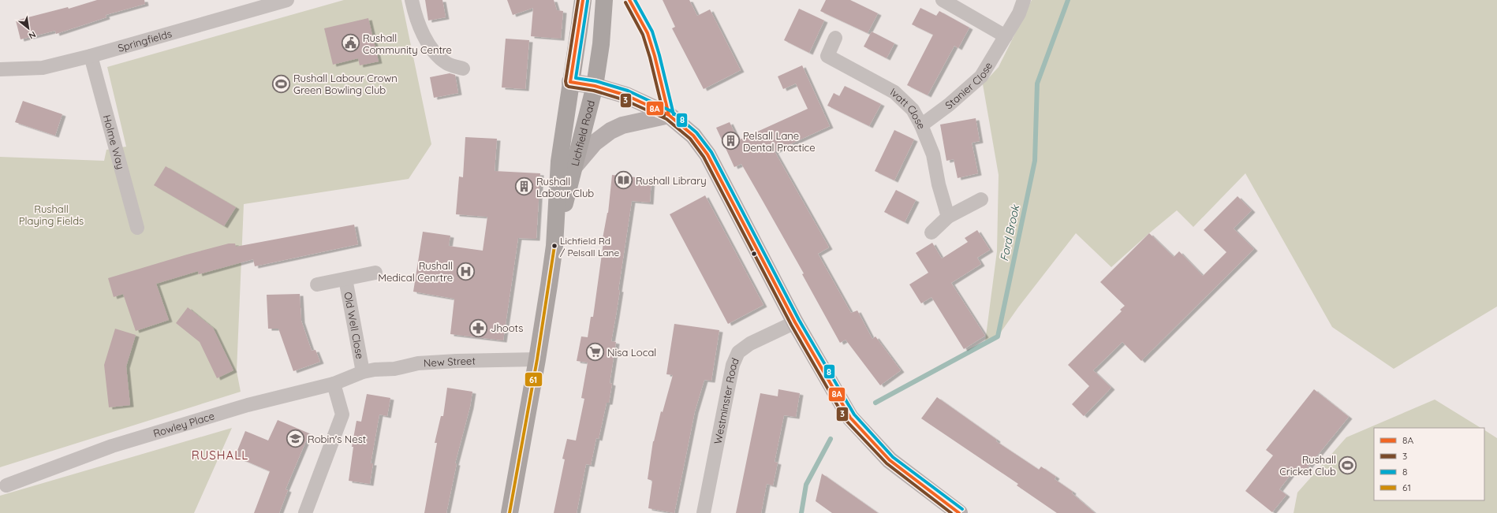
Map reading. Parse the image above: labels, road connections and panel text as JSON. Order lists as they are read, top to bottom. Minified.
{"streets":{"highway":["Lichfield Road"],"street":["Springfields","Stanier Close","Ivatt Close","Holme Way","Old Well Close","New Street","Westminster Road","Rowley Place"]},"crossings":[["Springfields","Holme Way"],["Stanier Close","Ivatt Close"],["Lichfield Road","New Street"],["Old Well Close","New Street"],["Old Well Close","Rowley Place"],["New Street","Rowley Place"]],"districts":["RUSHALL"],"water":["Ford Brook"],"parks":["Rushall Playing Fields"],"places":{"public building":["Rushall Community Centre"],"sports":["Rushall Labour Crown Green Bowling Club","Rushall Cricket Club"],"building":["Pelsall Lane Dental Practice","Rushall Labour Club"],"library":["Rushall Library"],"other":["Lichfield Rd / Pelsall Lane"],"hospital":["Rushall Medical Cenrtre"],"pharmacy":["Jhoots"],"supermarket":["Nisa Local"],"school or university":["Robin's Nest"]},"lines":["transit line 8A","transit line 3","transit line 8","transit line 61"],"legend":["8A","3","8","61"],"north":"bottom right"}
